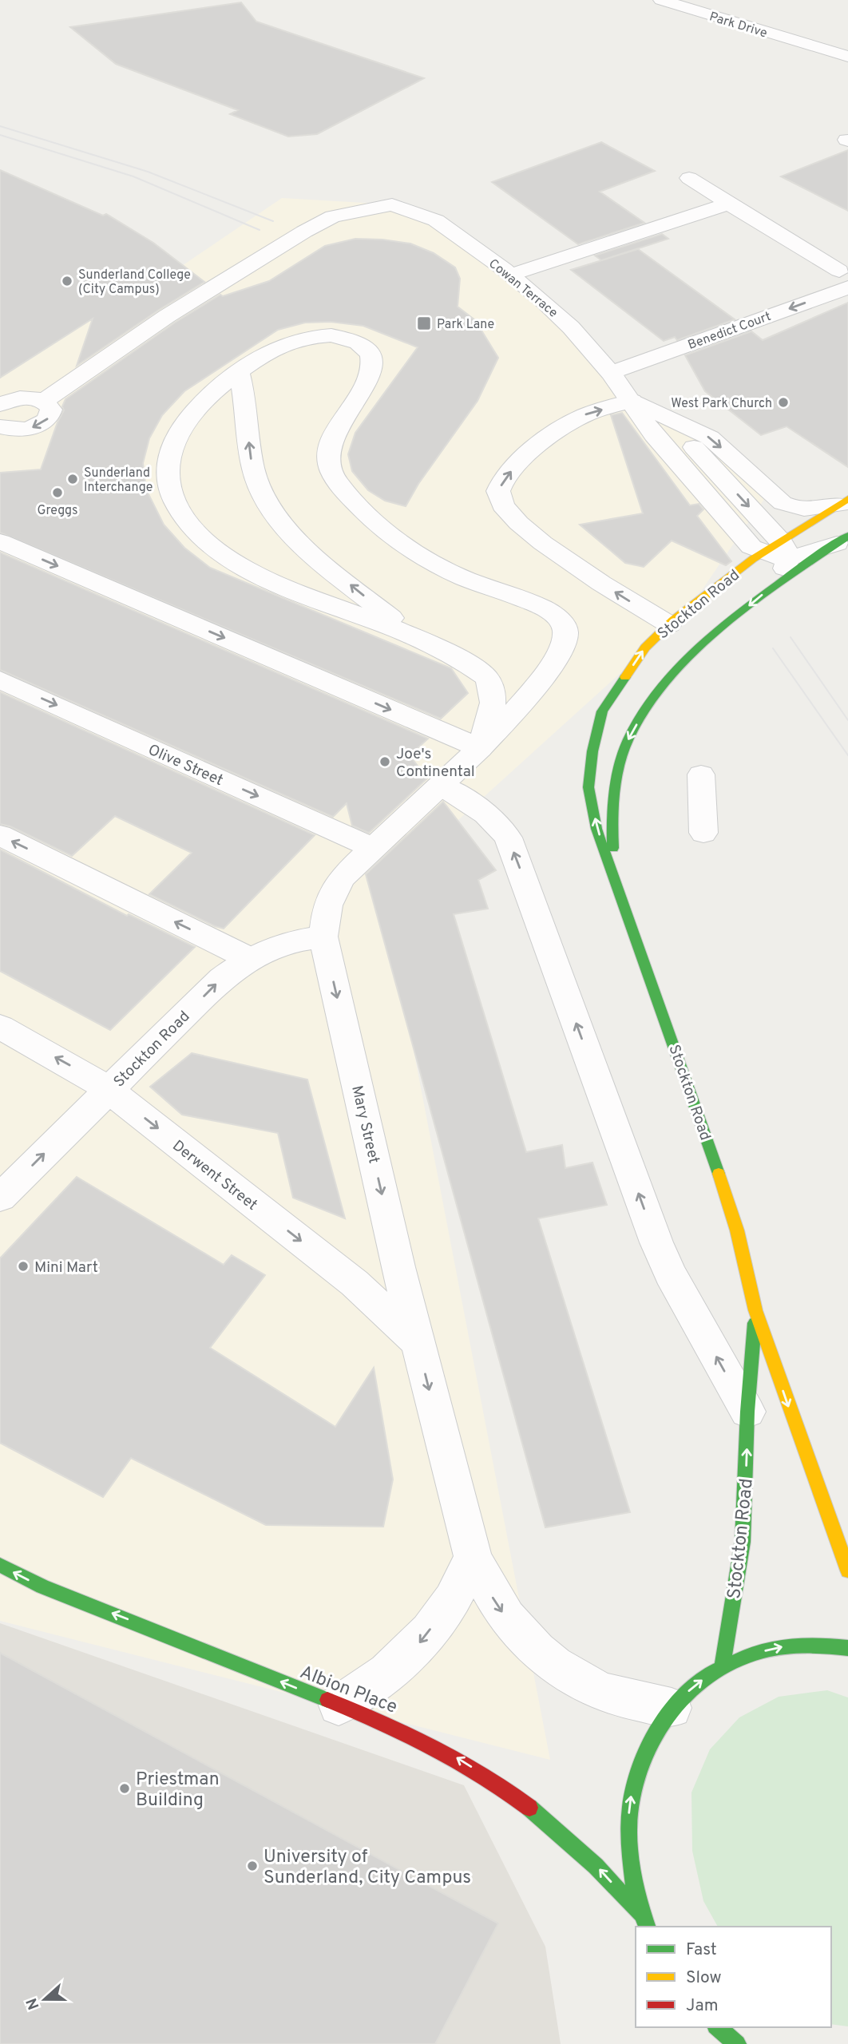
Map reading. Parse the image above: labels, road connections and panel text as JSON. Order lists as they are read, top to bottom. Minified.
{"streets":{"main road":["Stockton Road","Albion Place"],"street":["Park Drive","Cowan Terrace","Benedict Court","Olive Street","Mary Street","Derwent Street"]},"crossings":[["Cowan Terrace","Benedict Court"],["Cowan Terrace","Stockton Road"],["Stockton Road","Mary Street"],["Stockton Road","Derwent Street"],["Olive Street","Mary Street"],["Mary Street","Derwent Street"]],"one_way":["Albion Place"],"places":{"other":["Sunderland College (City Campus)","West Park Church","Sunderland Interchange","Greggs","Joe's Continental","Mini Mart","Priestman Building","University of Sunderland, City Campus"],"transit":["Park Lane"]},"legend":["Fast","Slow","Jam"],"north":"left"}
